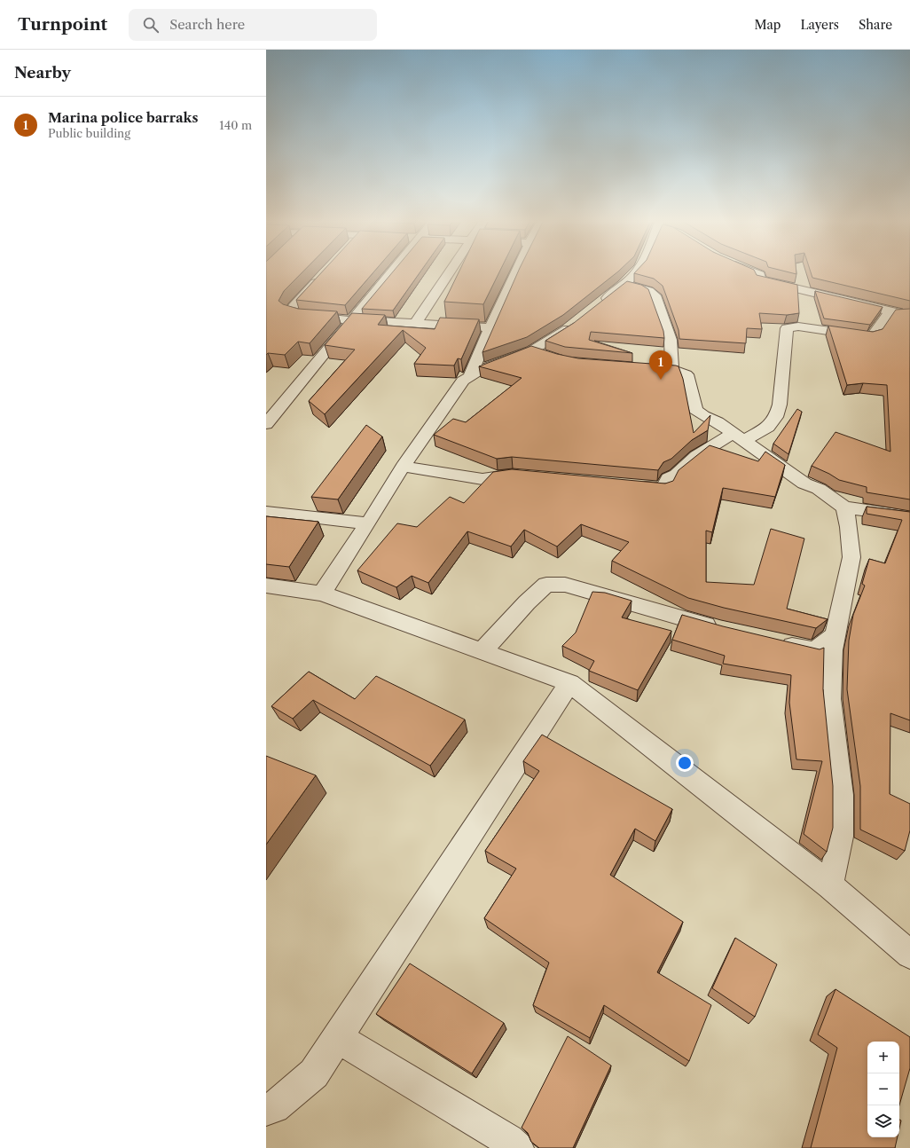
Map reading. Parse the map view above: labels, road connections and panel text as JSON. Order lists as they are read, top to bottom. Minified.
{"page":{"header":"Turnpoint","search":"Search here","nav":["Map","Layers","Share"],"heading":"Nearby","list":[{"mark":"1","name":"Marina police barraks","note":"Public building","value":"140 m"}],"pins":"1","map_buttons":["+","−"]}}
